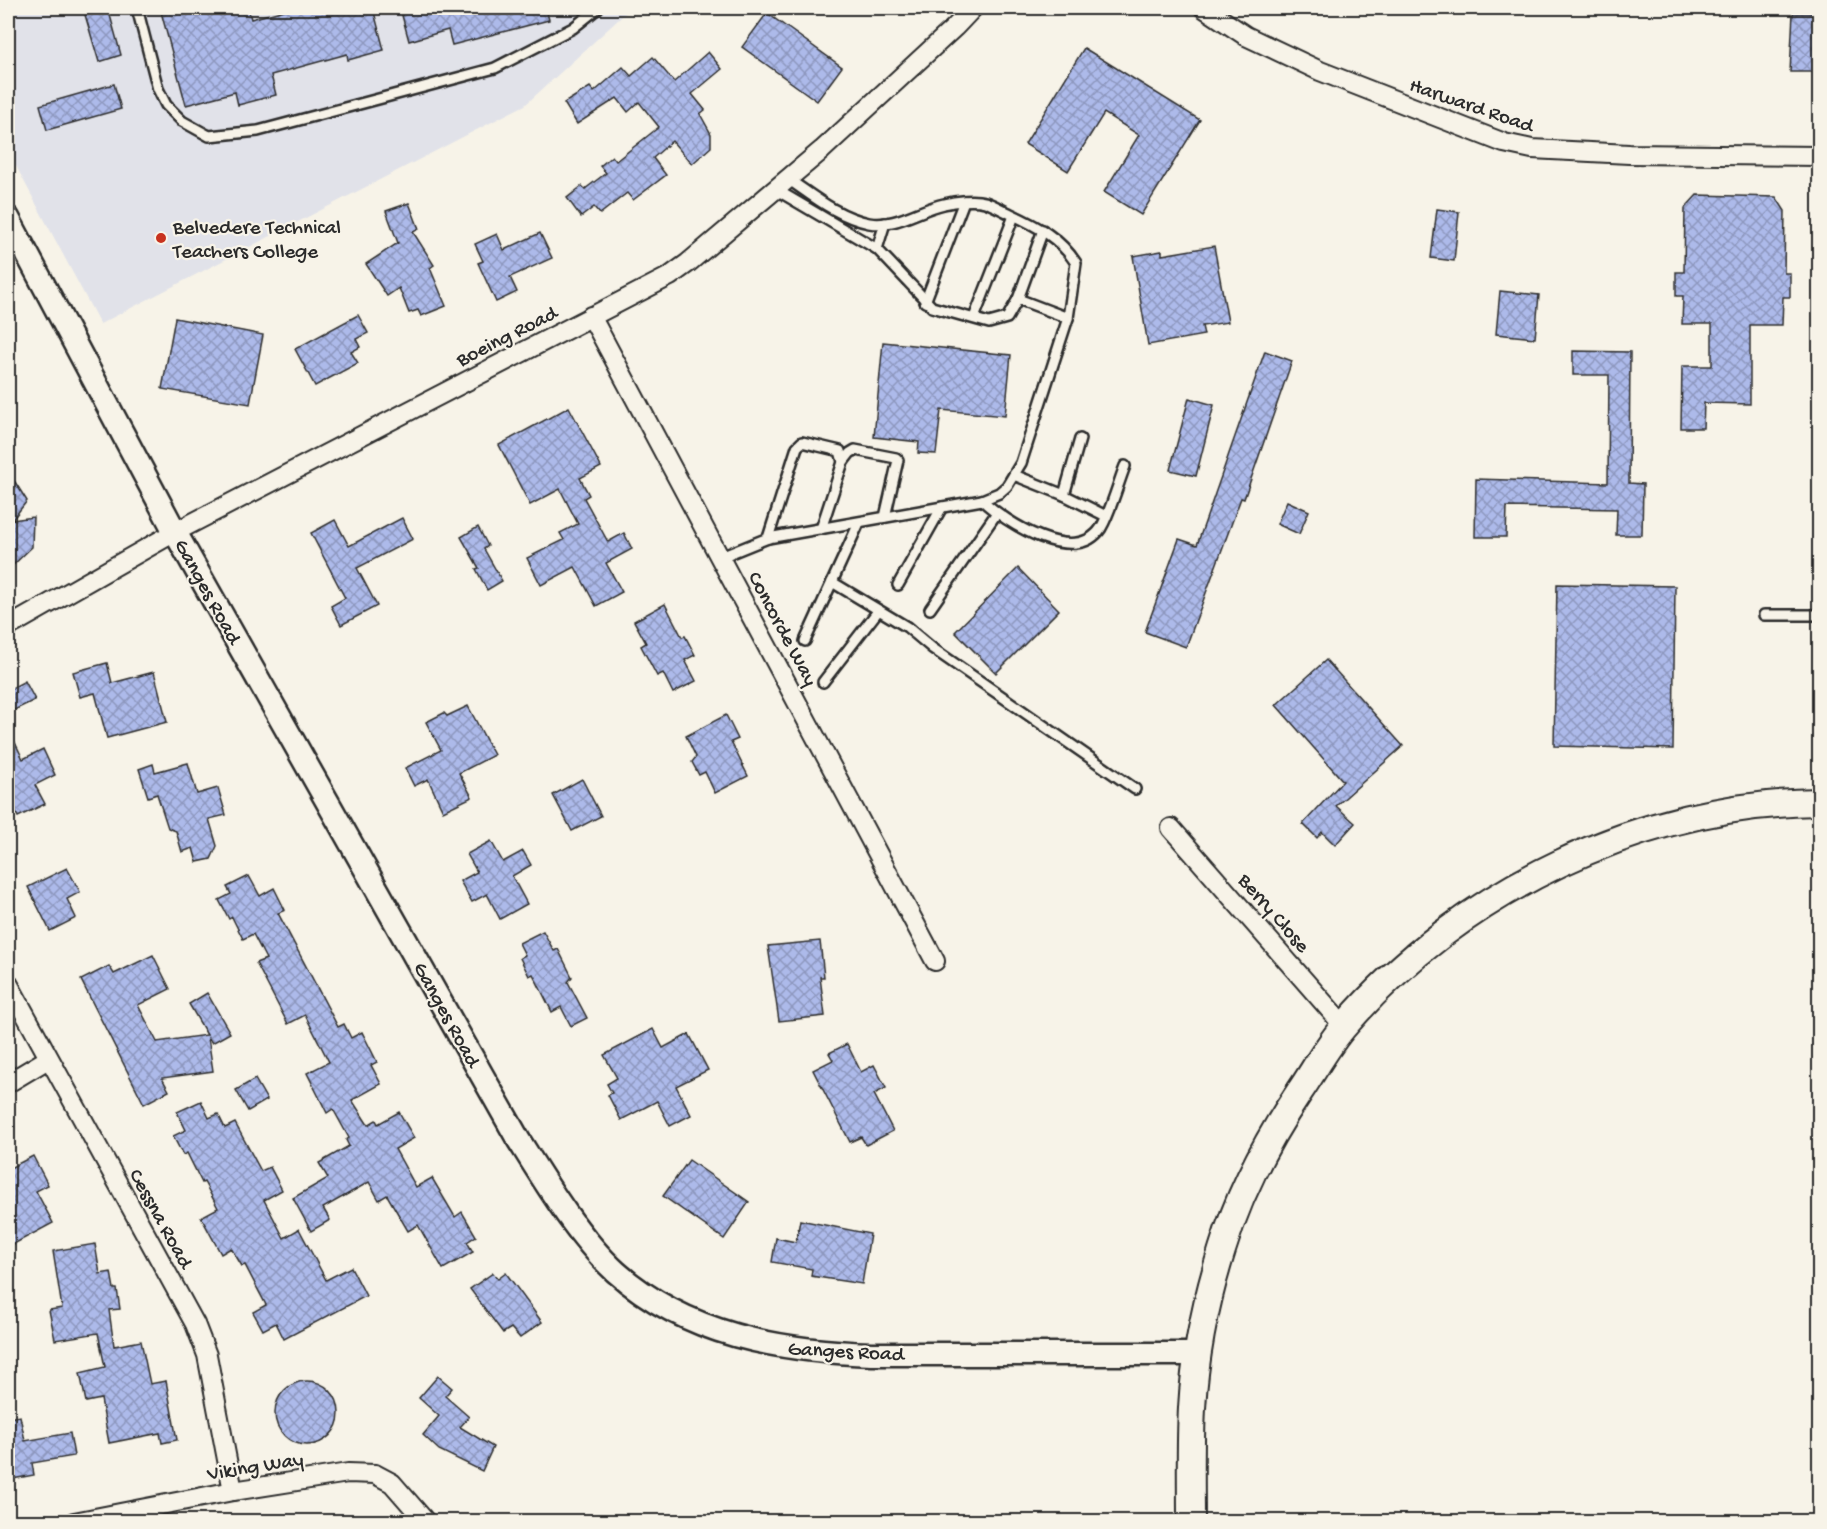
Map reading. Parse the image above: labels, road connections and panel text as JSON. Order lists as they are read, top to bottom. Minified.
{"streets":{"street":["Harward Road","Boeing Road","Ganges Road","Concorde Way","Berry Close","Cessna Road","Viking Way"]},"crossings":[["Boeing Road","Ganges Road"],["Boeing Road","Concorde Way"],["Cessna Road","Viking Way"]],"places":["Belvedere Technical Teachers College"]}
